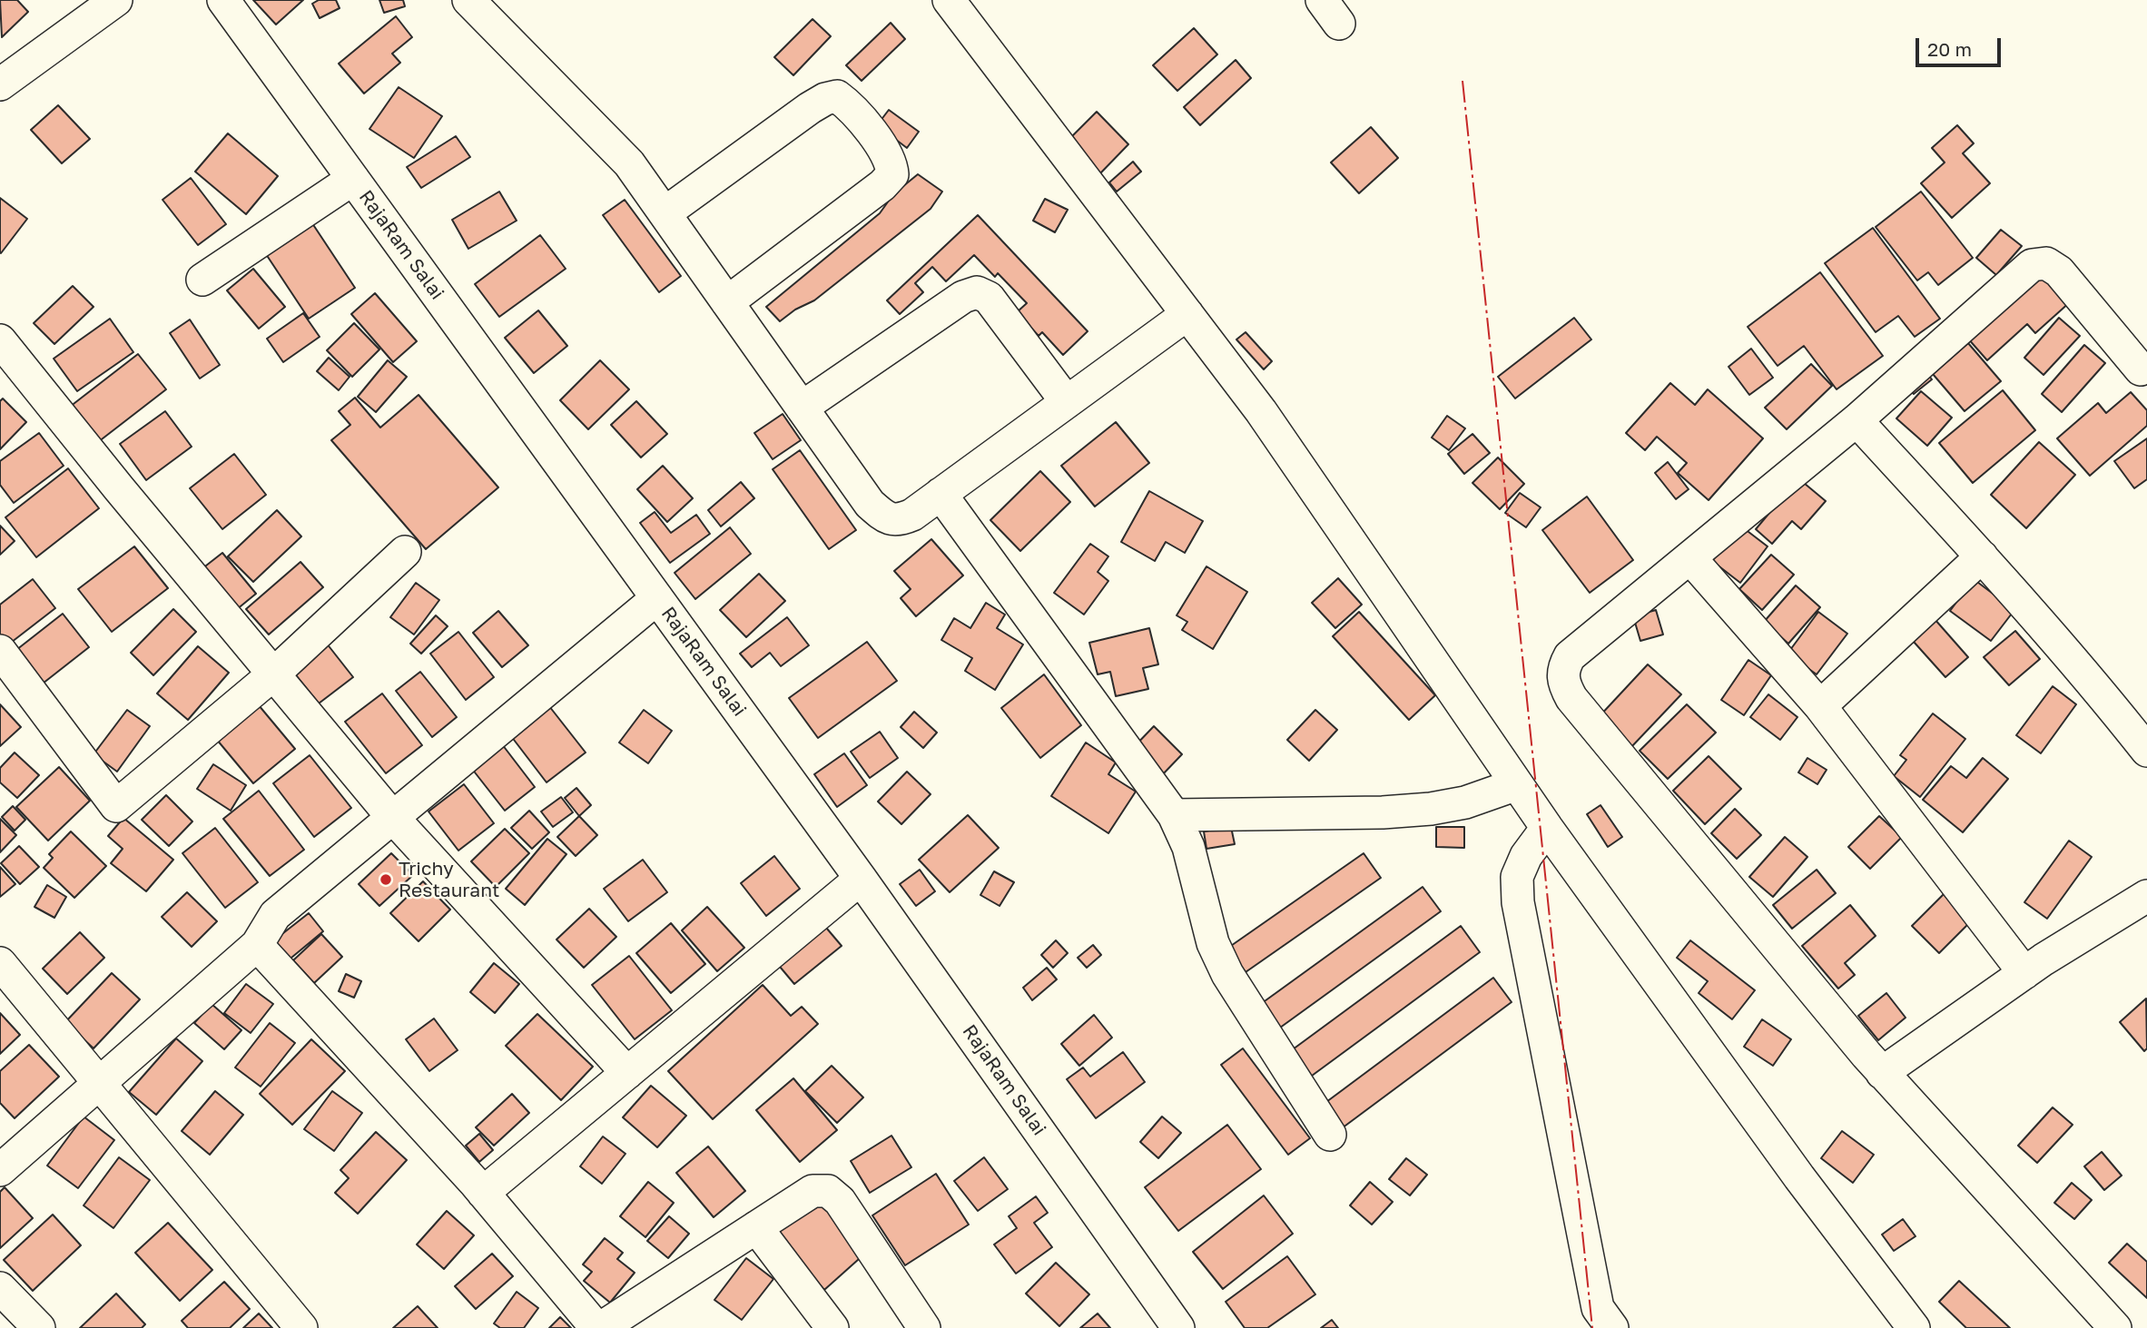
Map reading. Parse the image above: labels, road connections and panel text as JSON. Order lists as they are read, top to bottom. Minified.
{"streets":{"street":["RajaRam Salai"]},"places":["Trichy Restaurant"],"scale_bar":"20 m"}
